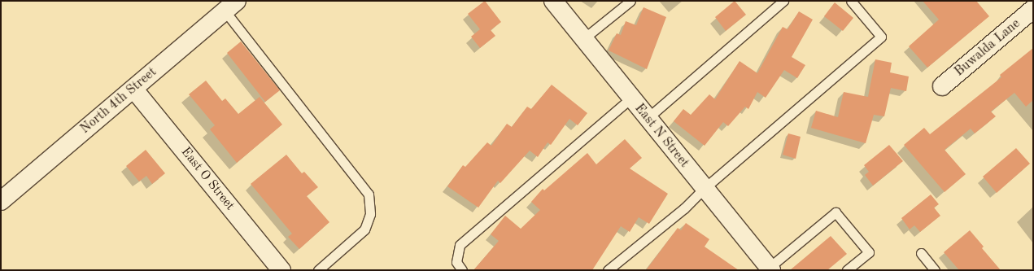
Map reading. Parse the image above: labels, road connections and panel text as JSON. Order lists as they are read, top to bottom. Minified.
{"streets":{"street":["Buwalda Lane","North 4th Street","East N Street","East O Street"]},"crossings":[["North 4th Street","East O Street"]]}
